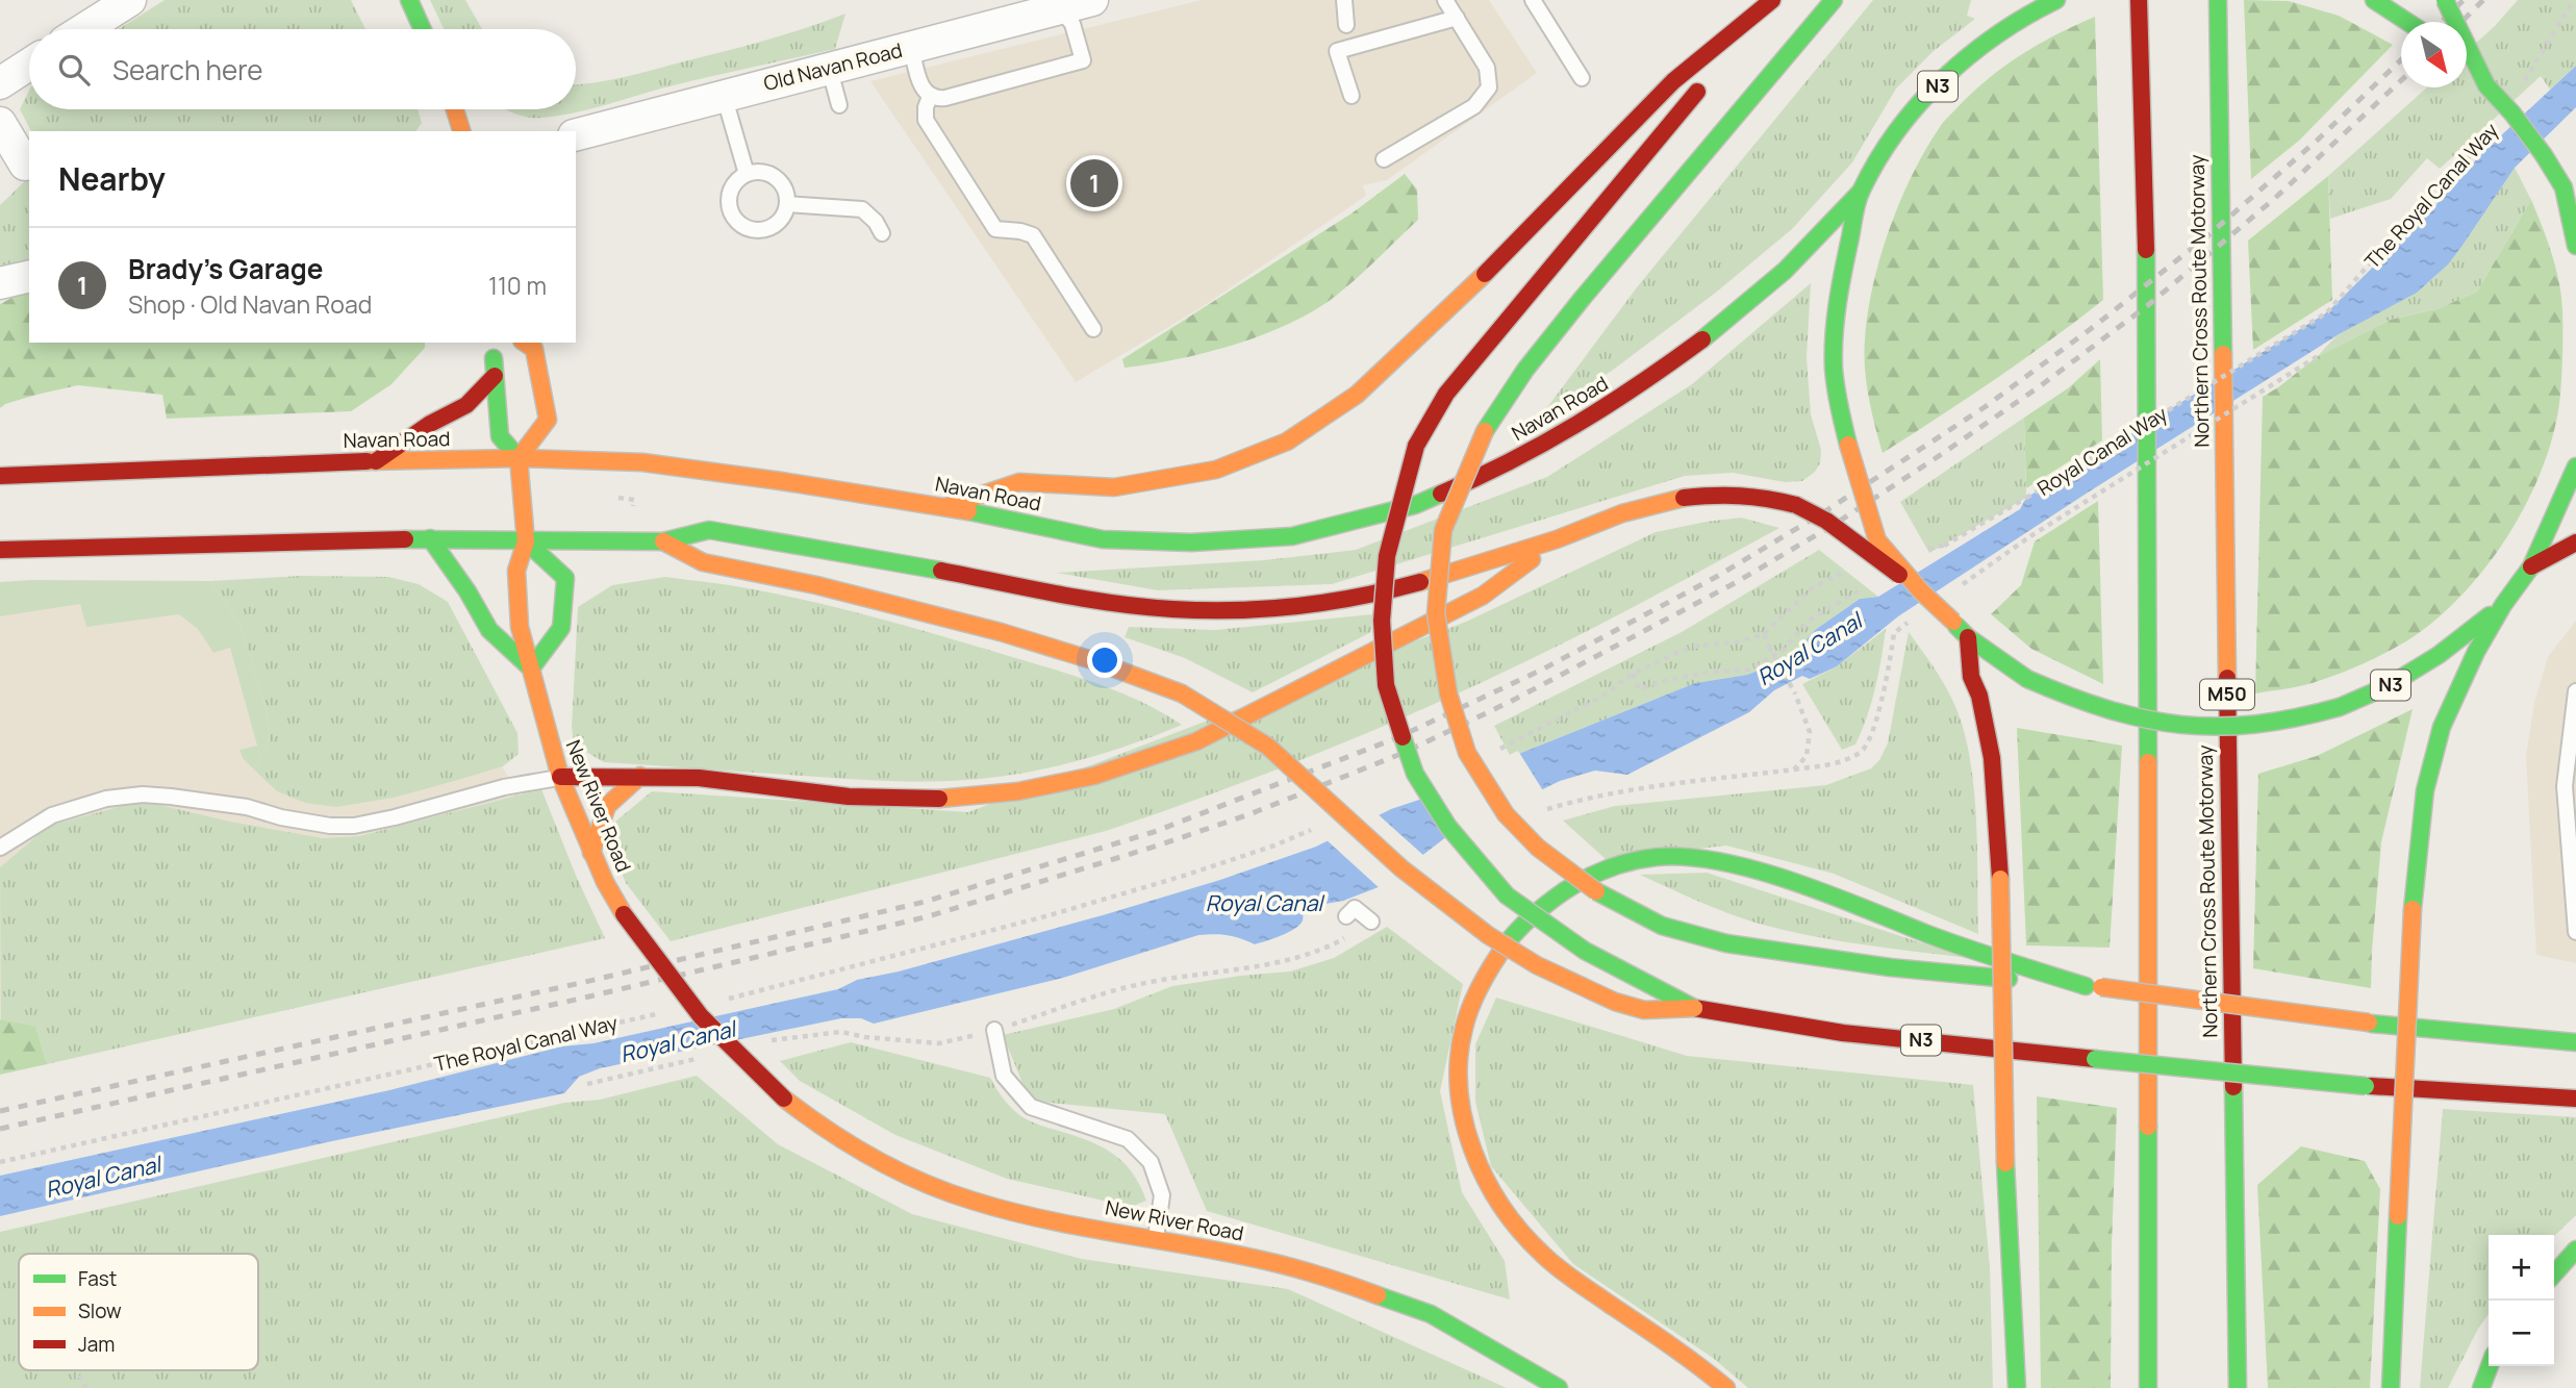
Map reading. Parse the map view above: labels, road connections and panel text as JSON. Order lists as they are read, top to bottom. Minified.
{"streets":{"main road":["N3","Northern Cross Route Motorway","Navan Road","M50","New River Road"],"street":["Old Navan Road"],"path":["The Royal Canal Way","Royal Canal Way"]},"crossings":[["N3","Navan Road"],["The Royal Canal Way","Royal Canal Way"],["Navan Road","New River Road"]],"water":["Royal Canal"],"legend":["Fast","Slow","Jam"],"north":"bottom right","page":{"search":"Search here","heading":"Nearby","pins":"1","list":[{"mark":"1","name":"Brady's Garage","note":"Shop · Old Navan Road","value":"110 m"}],"map_buttons":["+","−"]}}
